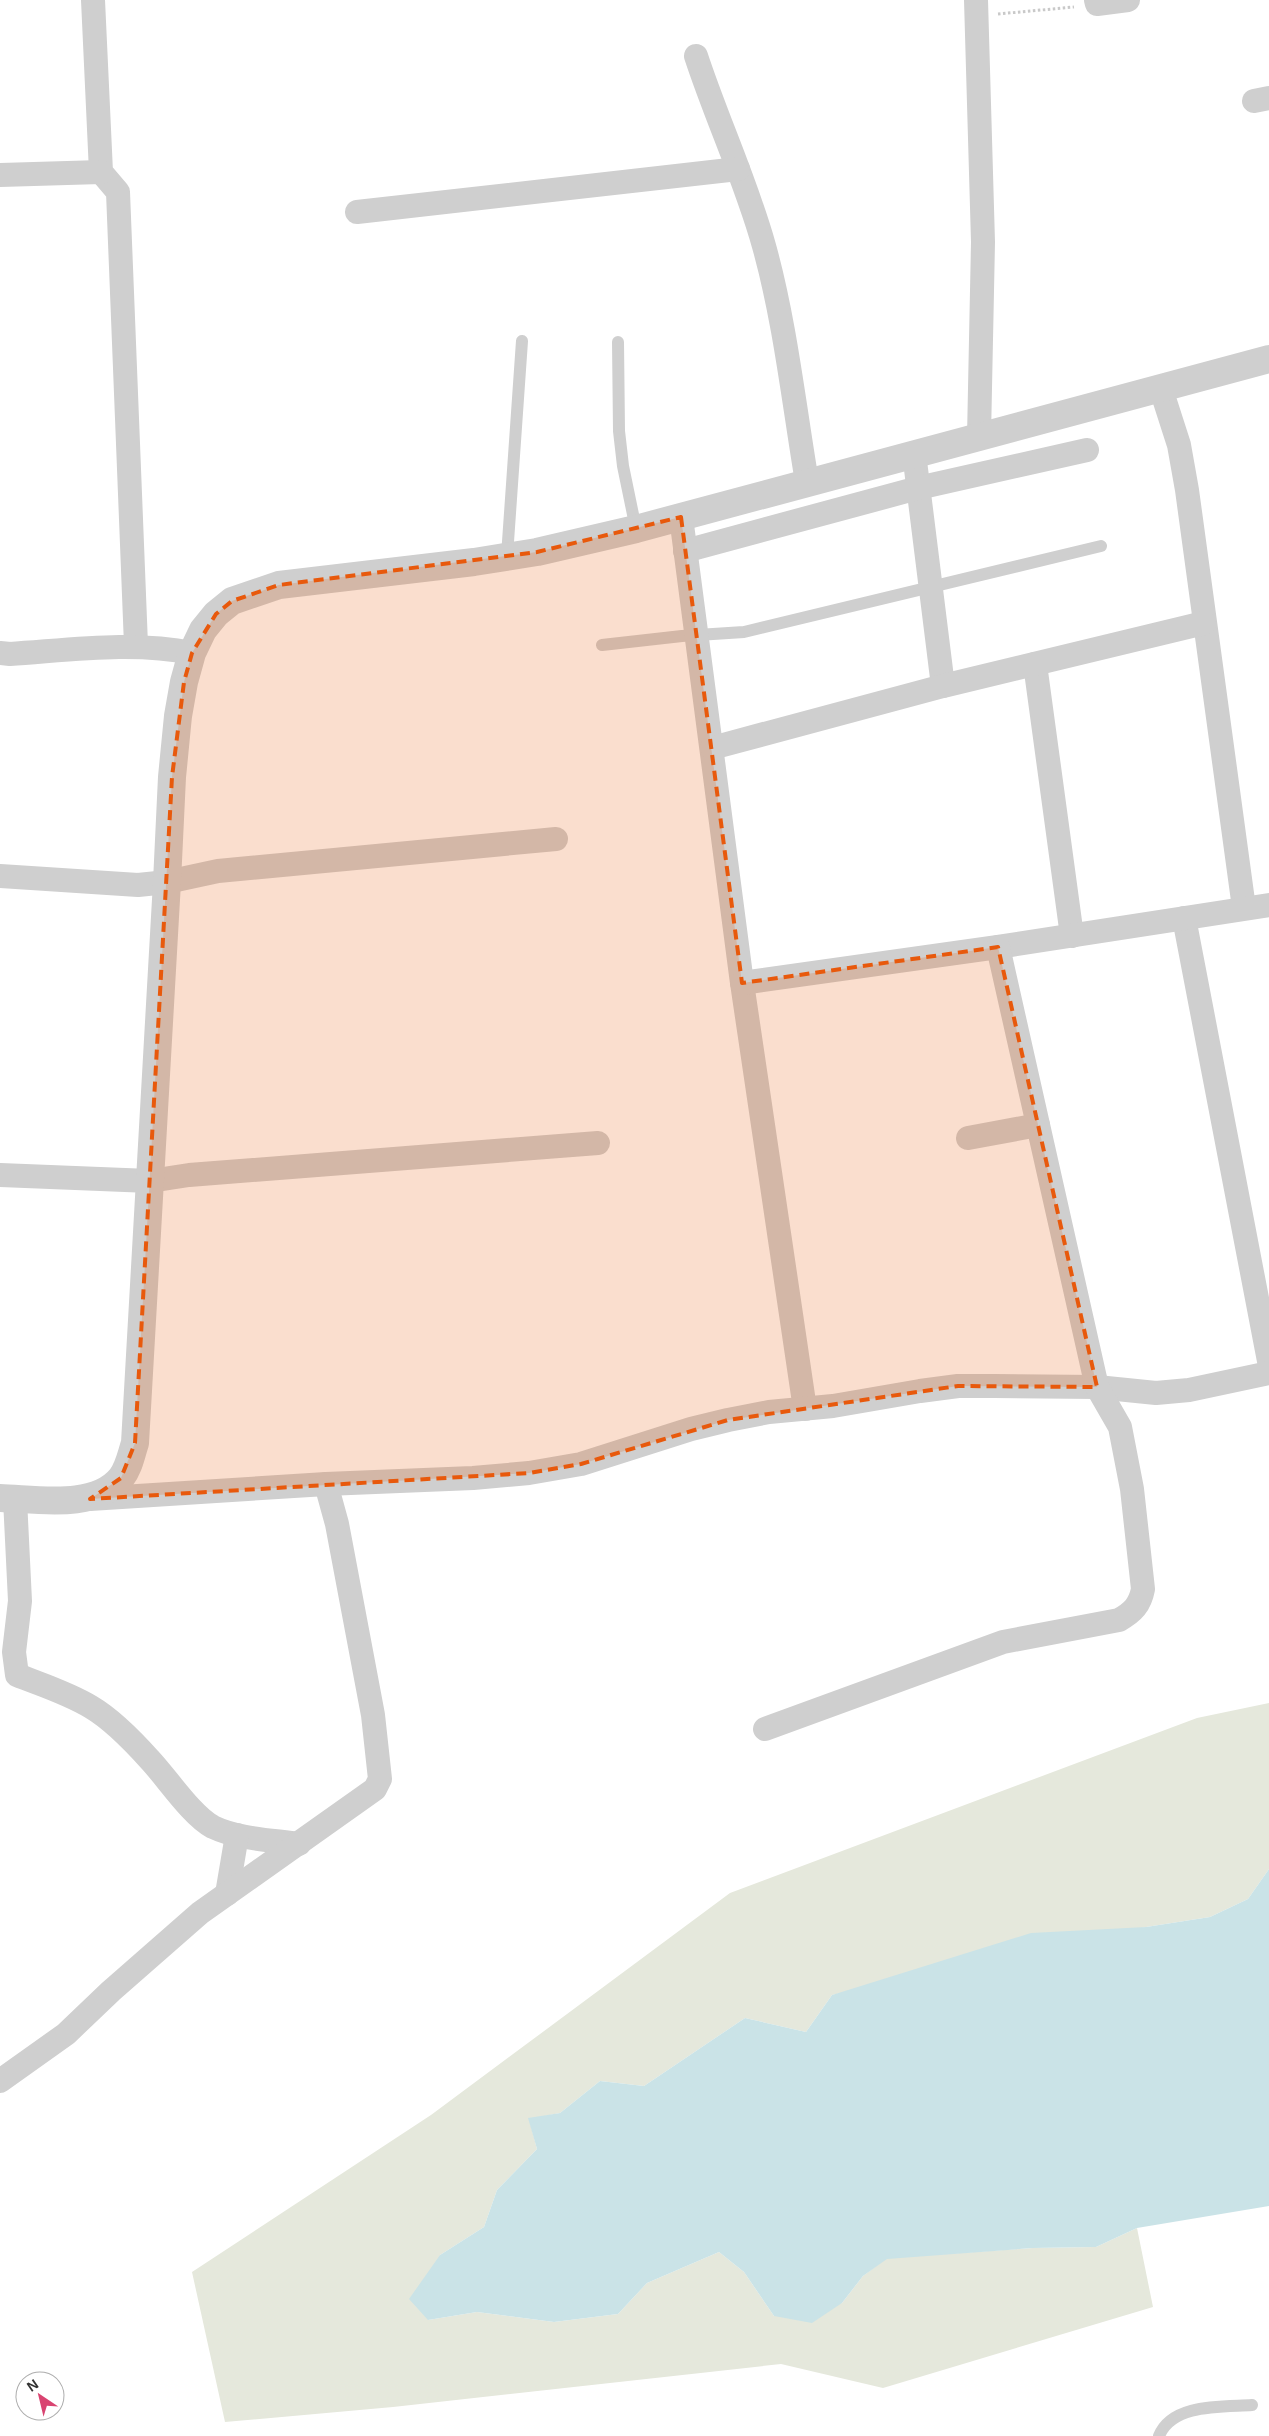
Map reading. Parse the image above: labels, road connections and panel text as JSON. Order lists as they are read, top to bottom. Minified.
{"north":"top left"}
